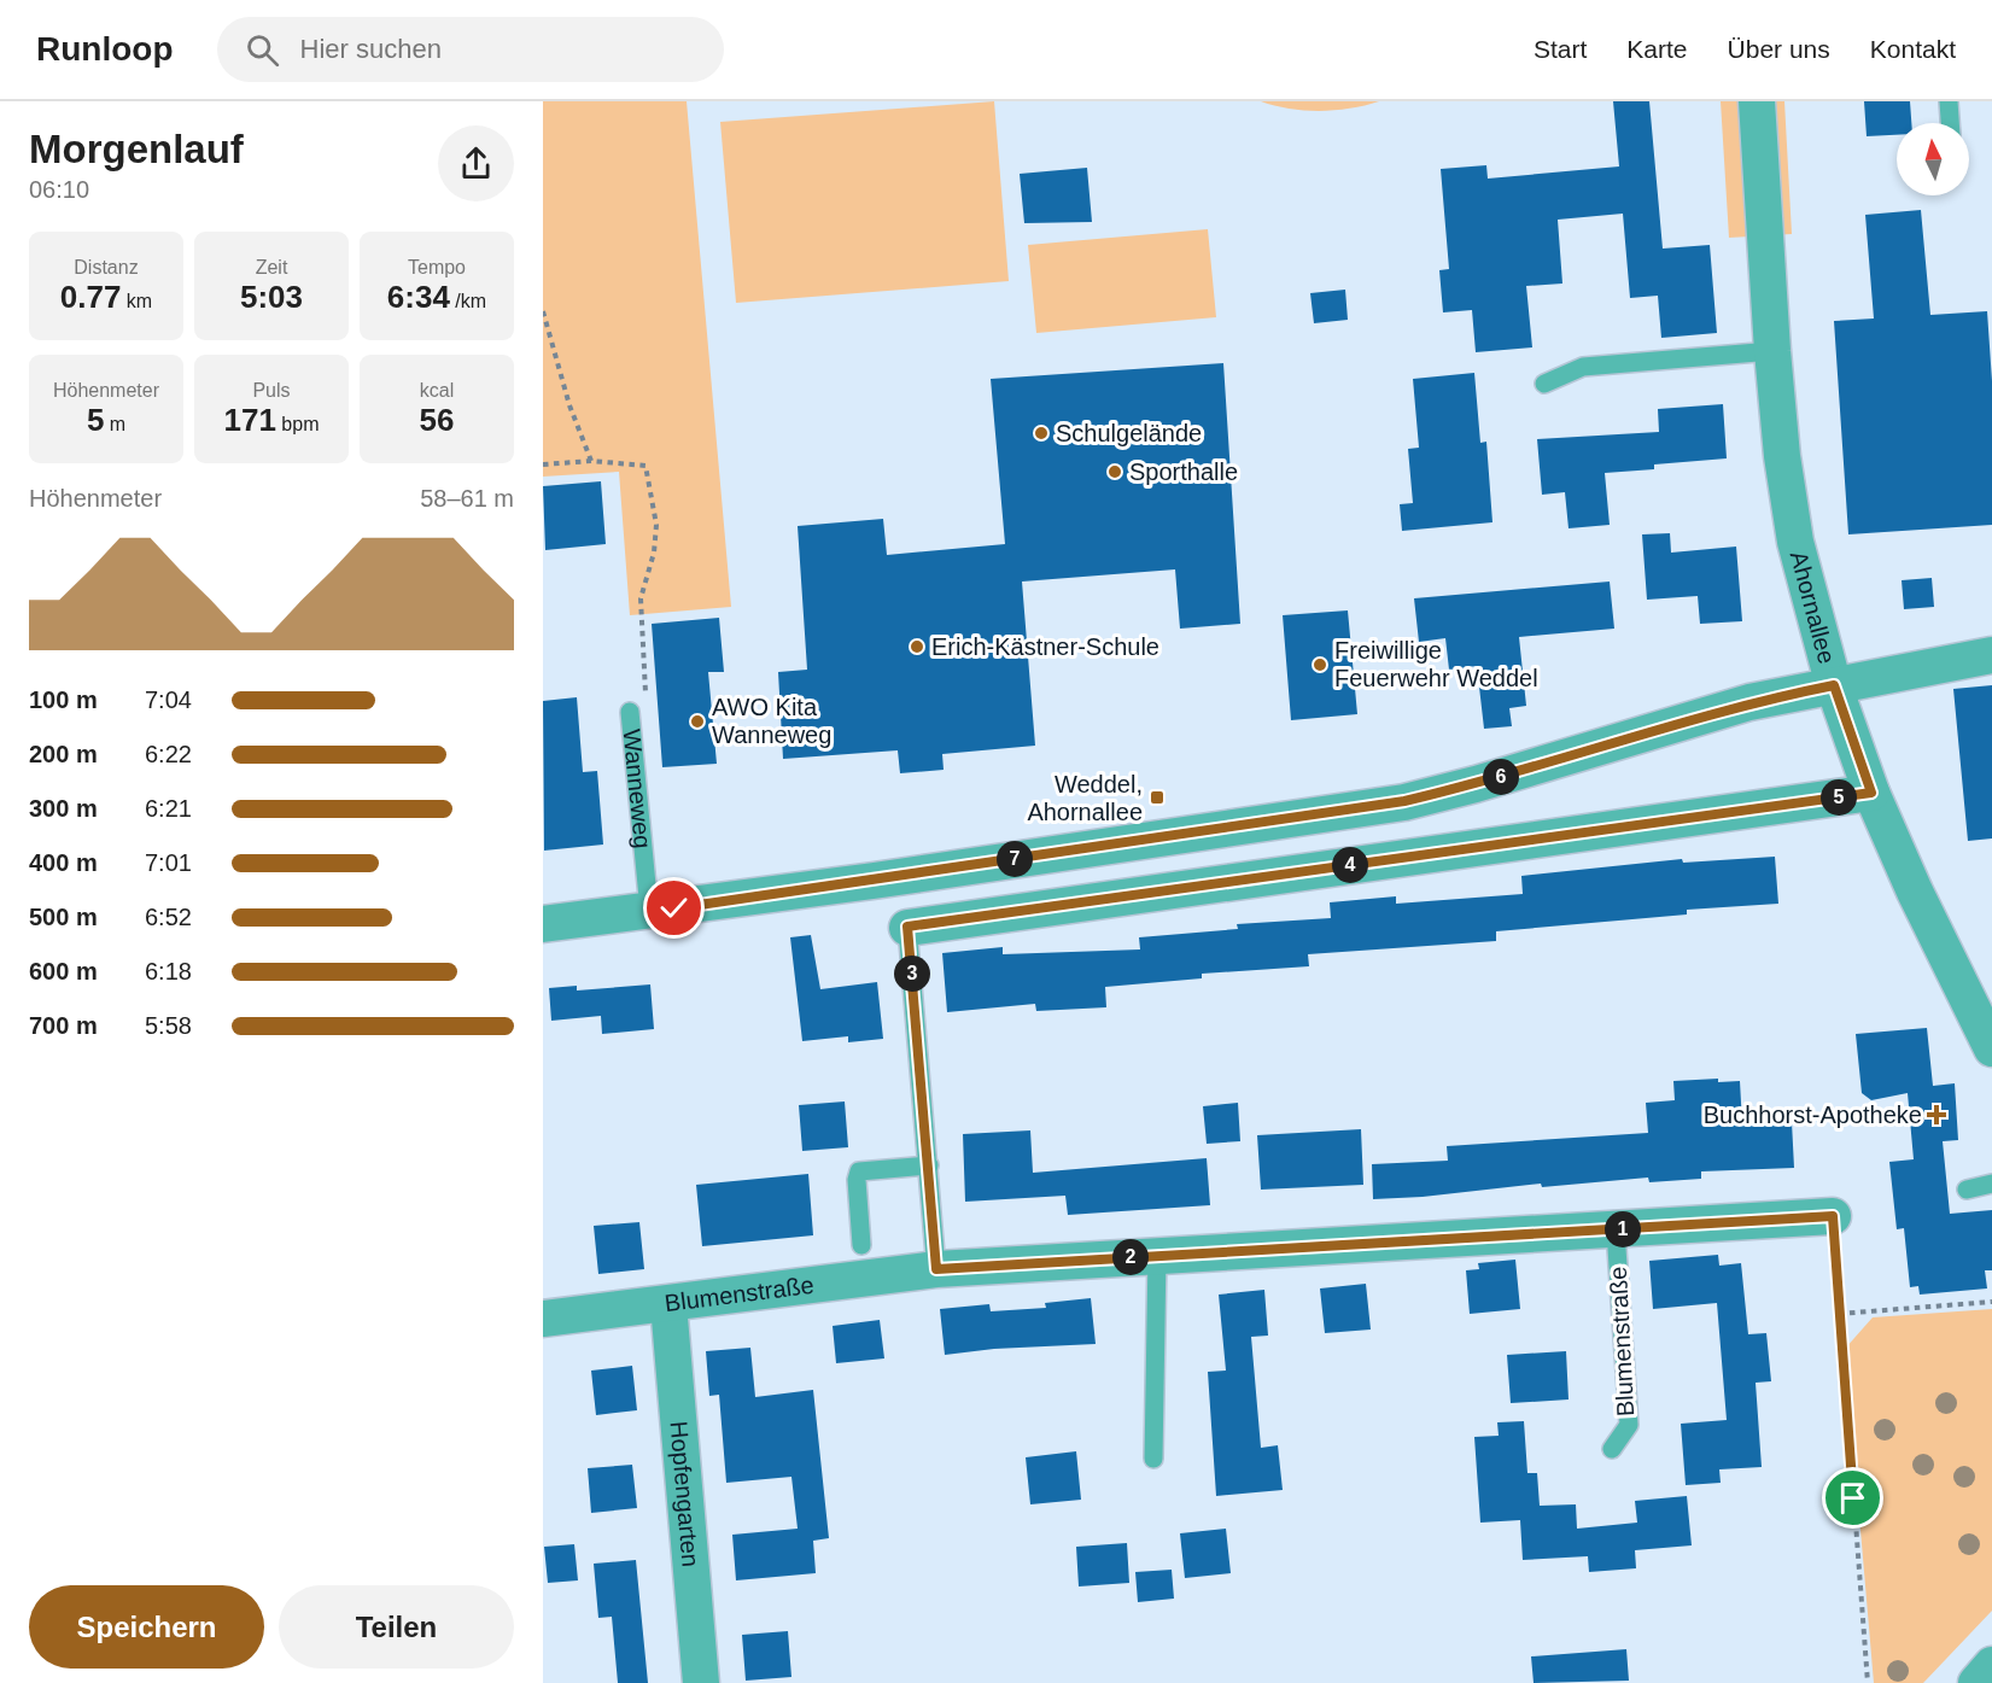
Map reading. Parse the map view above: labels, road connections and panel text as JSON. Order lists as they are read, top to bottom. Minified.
{"streets":{"street":["Ahornallee","Blumenstraße","Hopfengarten"],"lane":["Wanneweg"]},"crossings":[["Blumenstraße","Hopfengarten"]],"places":{"other":["Schulgelände","Sporthalle","Erich-Kästner-Schule","Freiwillige Feuerwehr Weddel","AWO Kita Wanneweg"],"transit":["Weddel, Ahornallee"],"health":["Buchhorst-Apotheke"]},"north":"top","page":{"header":"Runloop","search":"Hier suchen","nav":["Start","Karte","Über uns","Kontakt"],"heading":["Morgenlauf","06:10"],"stats":[["Distanz","0.77 km"],["Zeit","5:03"],["Tempo","6:34 /km"],["Höhenmeter","5 m"],["Puls","171 bpm"],["kcal","56"]],"chart":["Höhenmeter","58–61 m"],"list":[{"name":"100 m","note":"7:04"},{"name":"200 m","note":"6:22"},{"name":"300 m","note":"6:21"},{"name":"400 m","note":"7:01"},{"name":"500 m","note":"6:52"},{"name":"600 m","note":"6:18"},{"name":"700 m","note":"5:58"}],"pins":["6","5","7","4","3","1","2"],"buttons":["Speichern","Teilen"]}}
